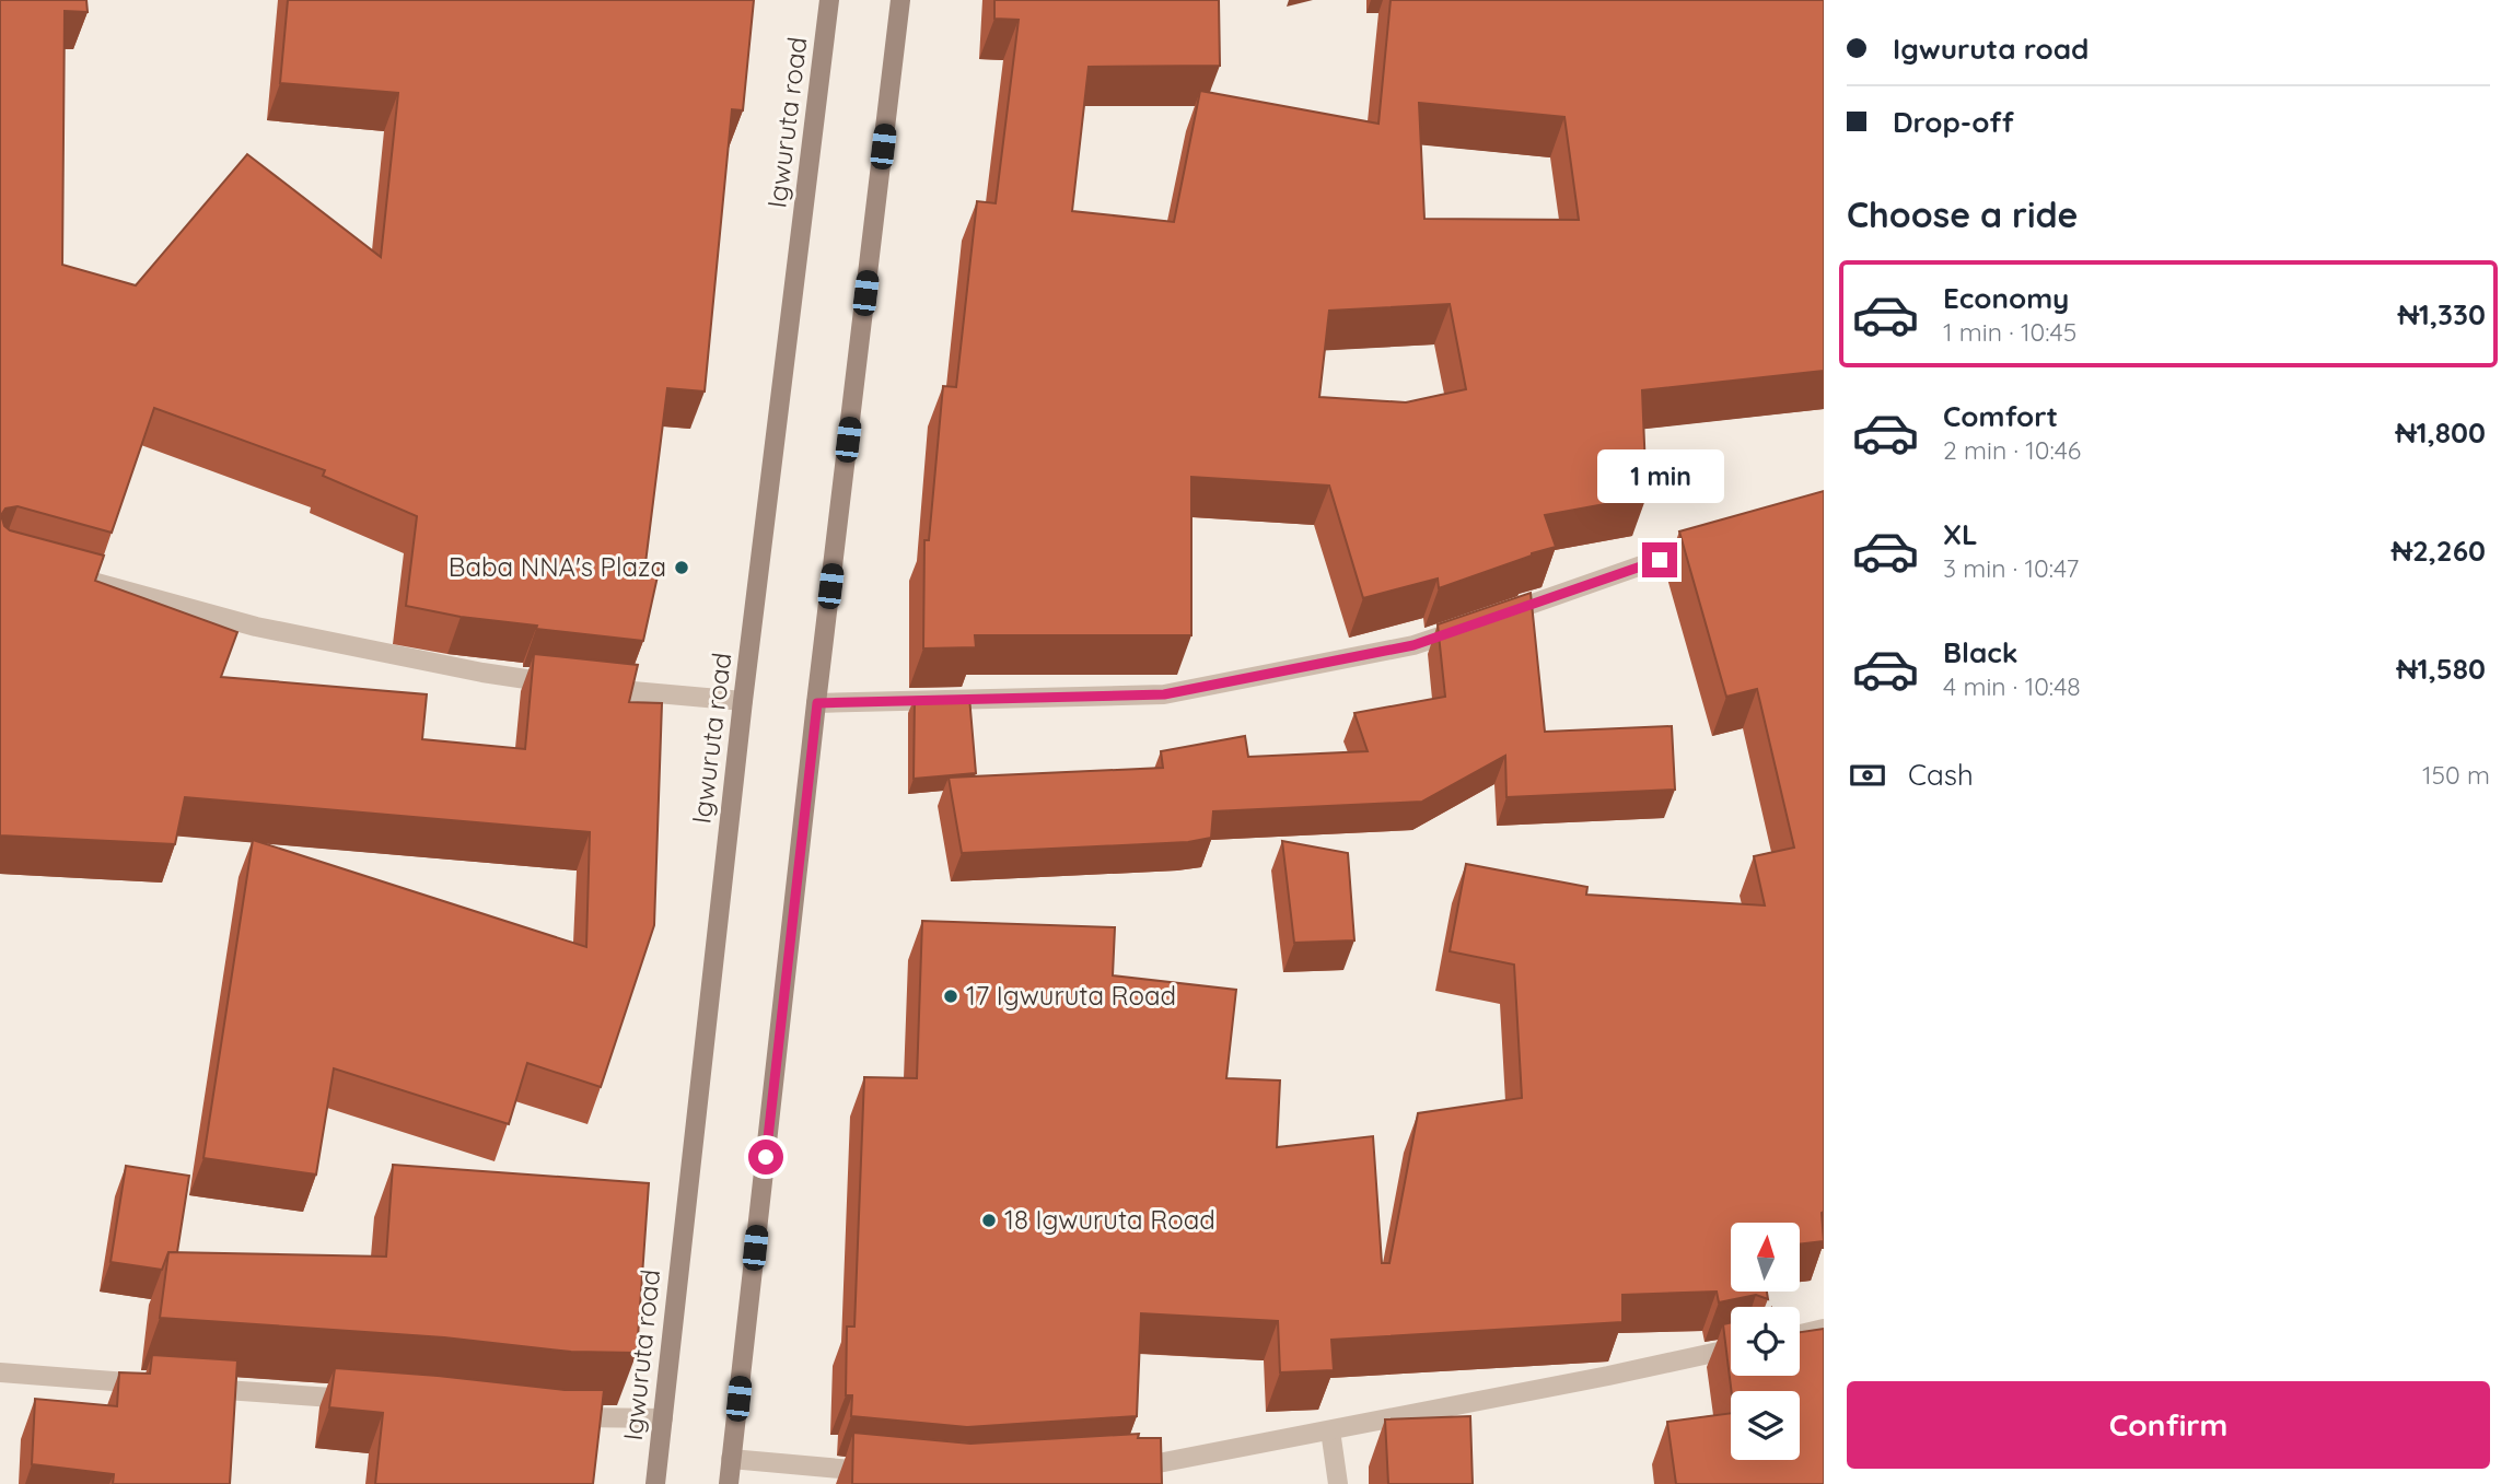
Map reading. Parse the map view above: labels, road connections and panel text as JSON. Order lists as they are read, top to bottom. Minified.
{"streets":{"main road":["Igwuruta road"]},"places":["Baba NNA's Plaza","17 Igwuruta Road","18 Igwuruta Road"],"north":"top","page":{"banner":["Igwuruta road","Drop-off"],"heading":"Choose a ride","list":[{"name":"Economy","note":"1 min · 10:45","value":"₦1,330"},{"name":"Comfort","note":"2 min · 10:46","value":"₦1,800"},{"name":"XL","note":"3 min · 10:47","value":"₦2,260"},{"name":"Black","note":"4 min · 10:48","value":"₦1,580"}],"bubble":"1 min","pay":["Cash","150 m"],"buttons":"Confirm"}}
